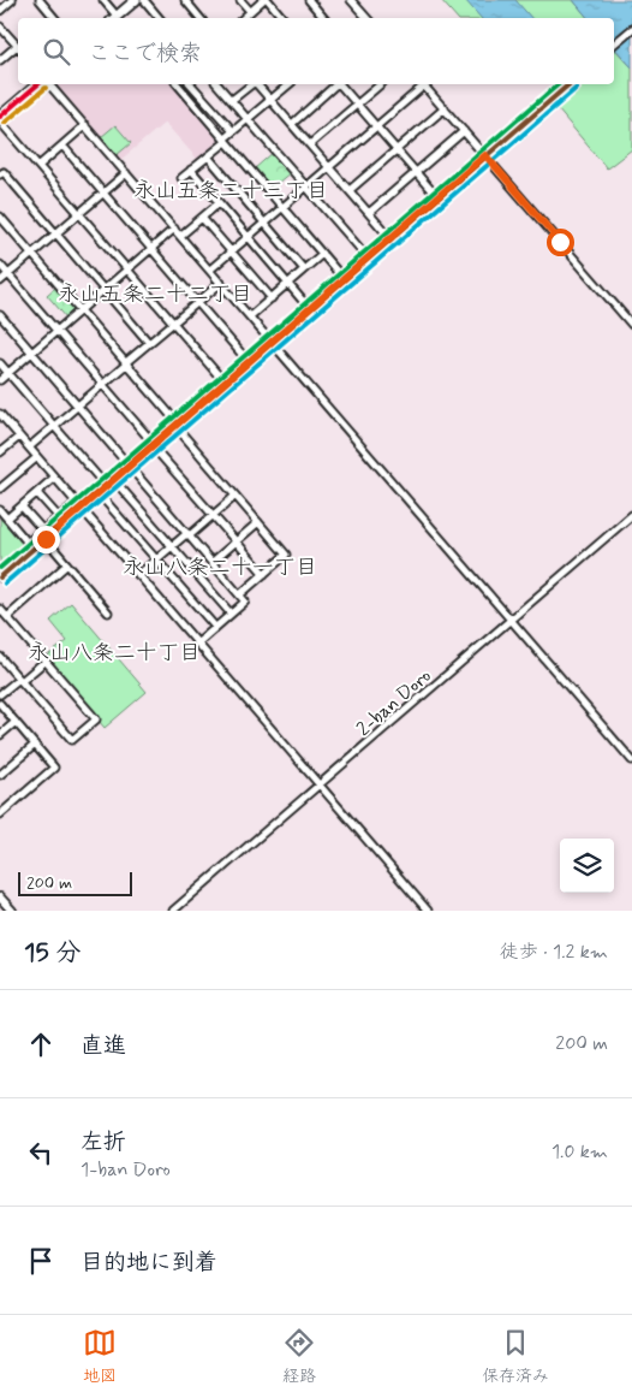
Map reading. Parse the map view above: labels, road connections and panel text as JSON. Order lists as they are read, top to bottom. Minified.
{"streets":{"street":["2-ban Doro"]},"districts":["永山五条二十三丁目","永山五条二十二丁目","永山八条二十一丁目","永山八条二十丁目"],"scale_bar":"200 m","page":{"search":"ここで検索","scale":"200 m","heading":["15 分","徒歩 · 1.2 km"],"list":[["直進","200 m"],["左折","1-ban Doro","1.0 km"],"目的地に到着"],"nav":["地図","経路","保存済み"]}}
